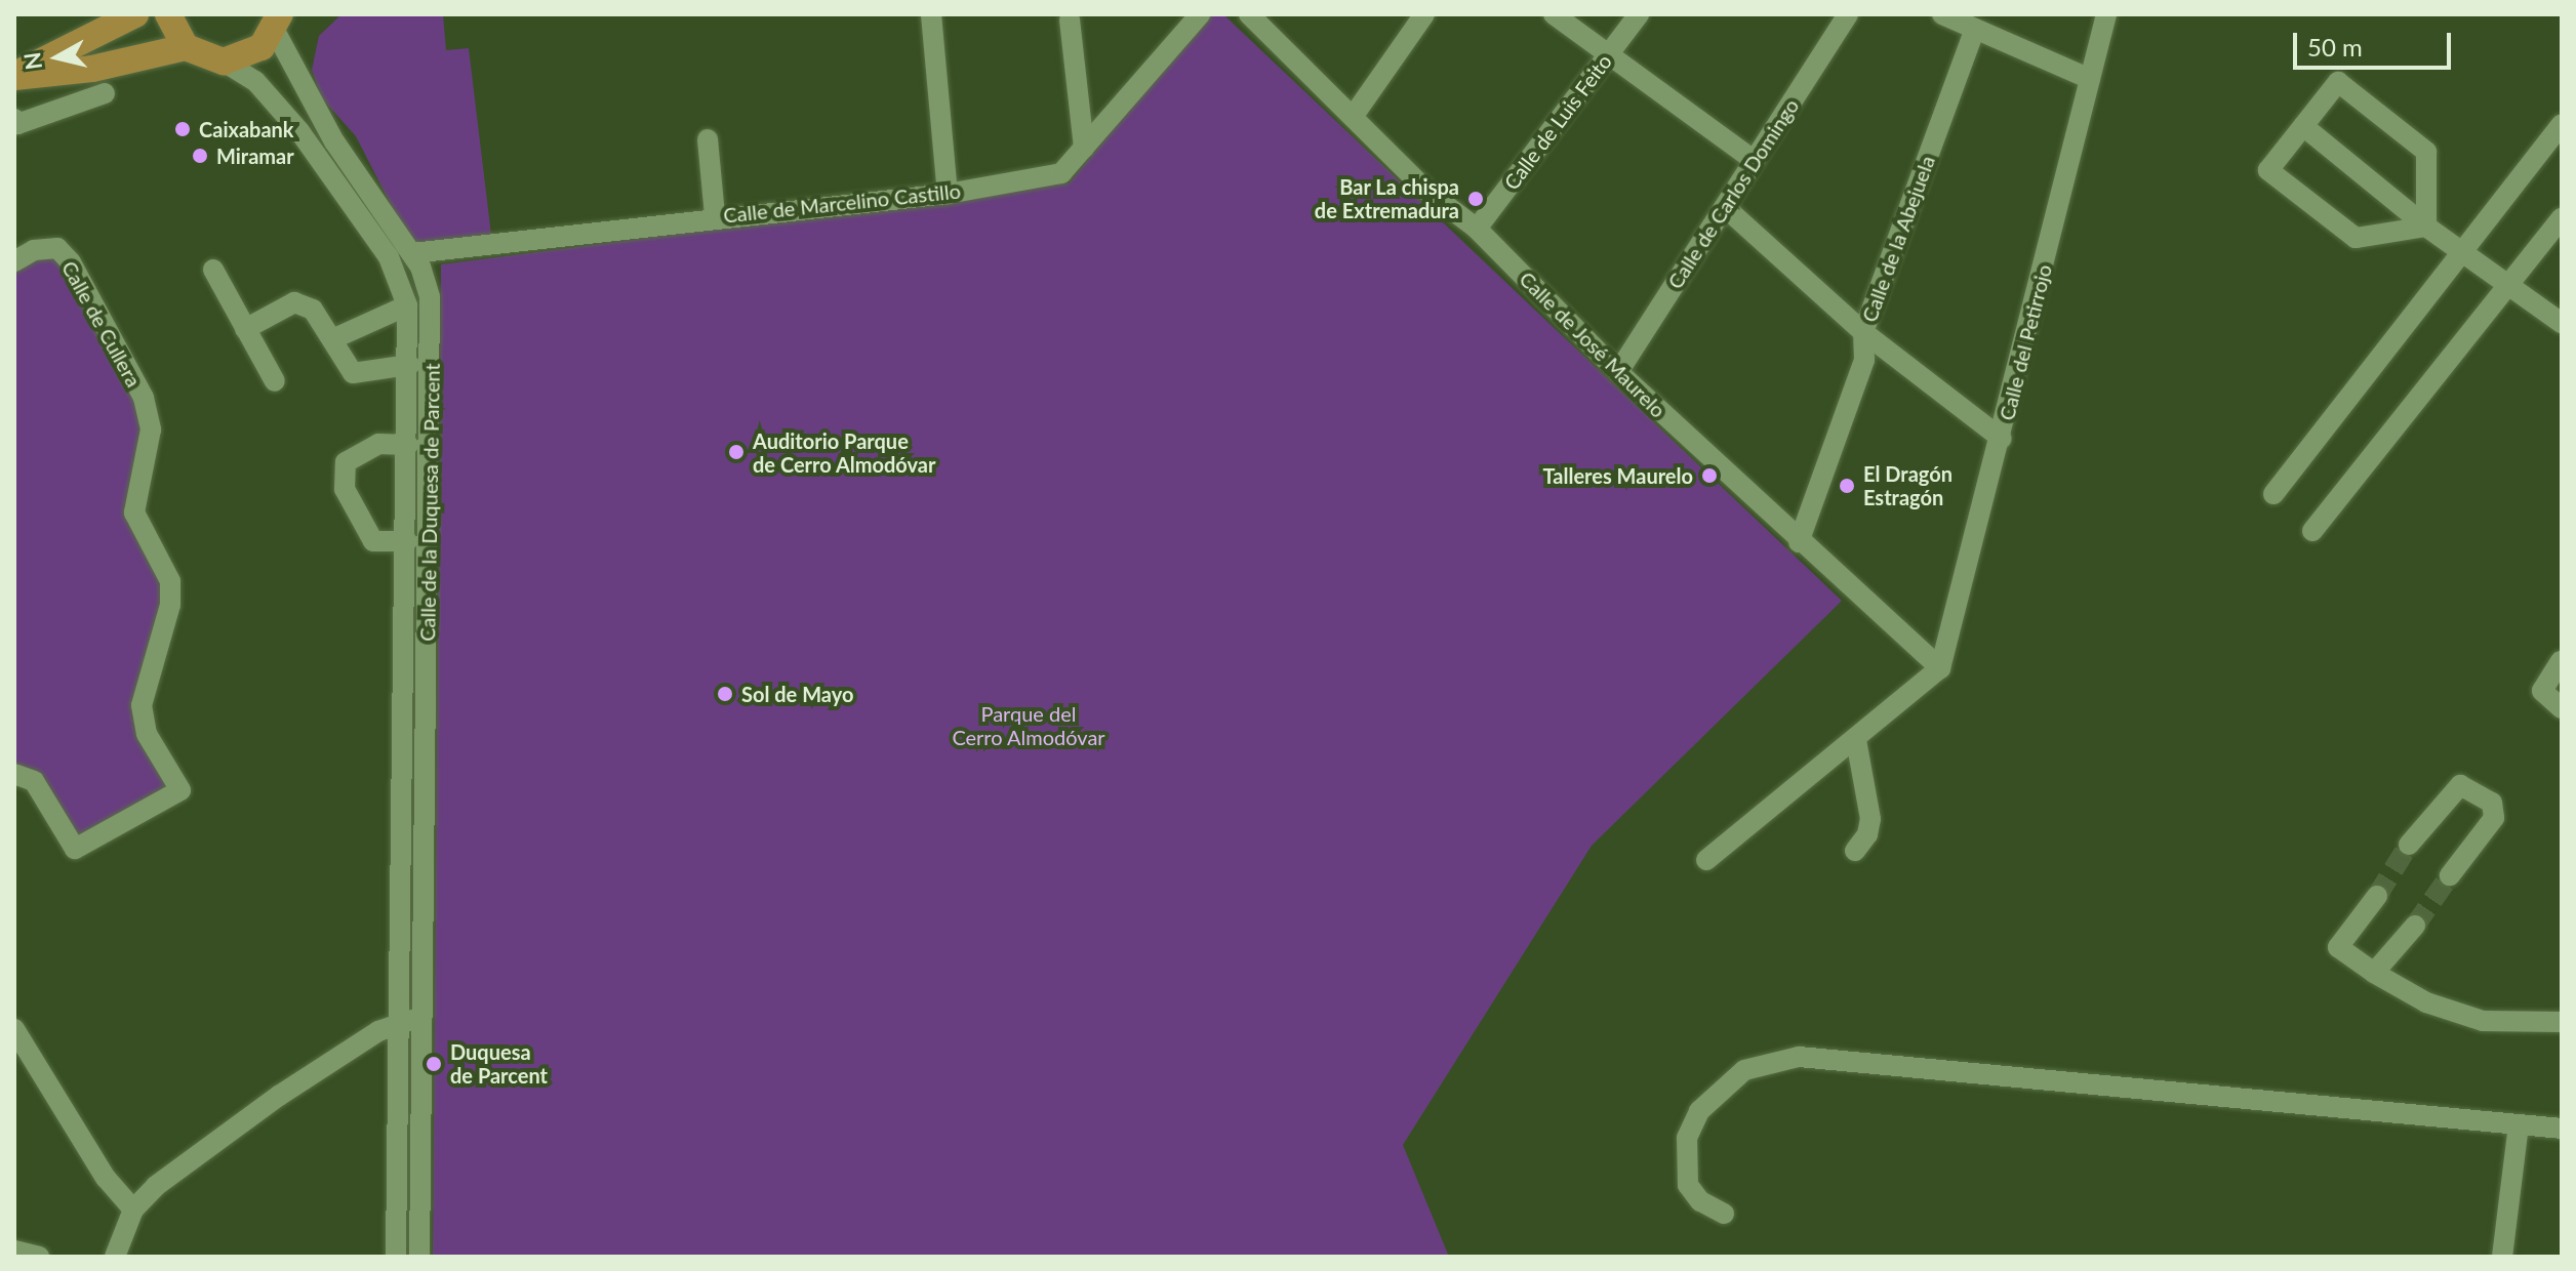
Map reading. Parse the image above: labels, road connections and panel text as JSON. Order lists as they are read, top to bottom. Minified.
{"streets":{"street":["Calle de Luis Feito","Calle de Carlos Domingo","Calle de Marcelino Castillo","Calle de la Abejuela","Calle de Cullera","Calle del Petirrojo","Calle de José Maurelo","Calle de la Duquesa de Parcent"]},"crossings":[["Calle de Luis Feito","Calle de José Maurelo"],["Calle de Carlos Domingo","Calle de José Maurelo"],["Calle de Marcelino Castillo","Calle de la Duquesa de Parcent"],["Calle de la Abejuela","Calle de José Maurelo"],["Calle del Petirrojo","Calle de José Maurelo"]],"parks":["Parque del Cerro Almodóvar"],"places":["Caixabank","Miramar","Bar La chispa de Extremadura","Auditorio Parque de Cerro Almodóvar","Talleres Maurelo","El Dragón Estragón","Sol de Mayo","Duquesa de Parcent"],"scale_bar":"50 m","north":"left"}
